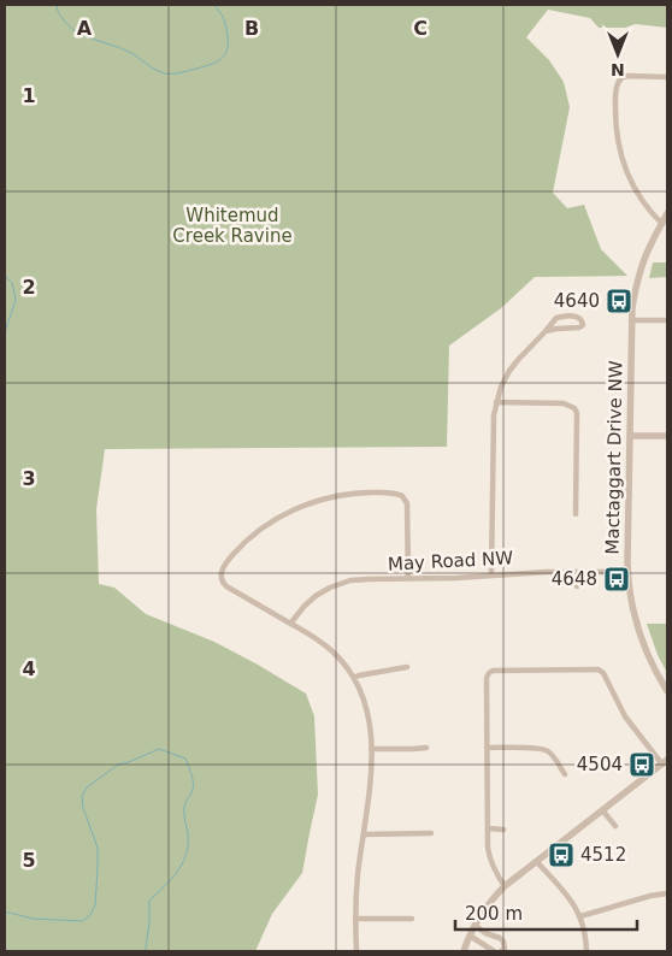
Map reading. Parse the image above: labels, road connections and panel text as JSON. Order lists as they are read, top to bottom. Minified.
{"streets":{"street":["Mactaggart Drive NW","May Road NW"]},"crossings":[["Mactaggart Drive NW","May Road NW"]],"parks":["Whitemud Creek Ravine"],"places":{"bus stop":["4640","4648","4504","4512"]},"scale_bar":"200 m","north":"bottom","grid":{"columns":["A","B","C"],"rows":["1","2","3","4","5"]}}
